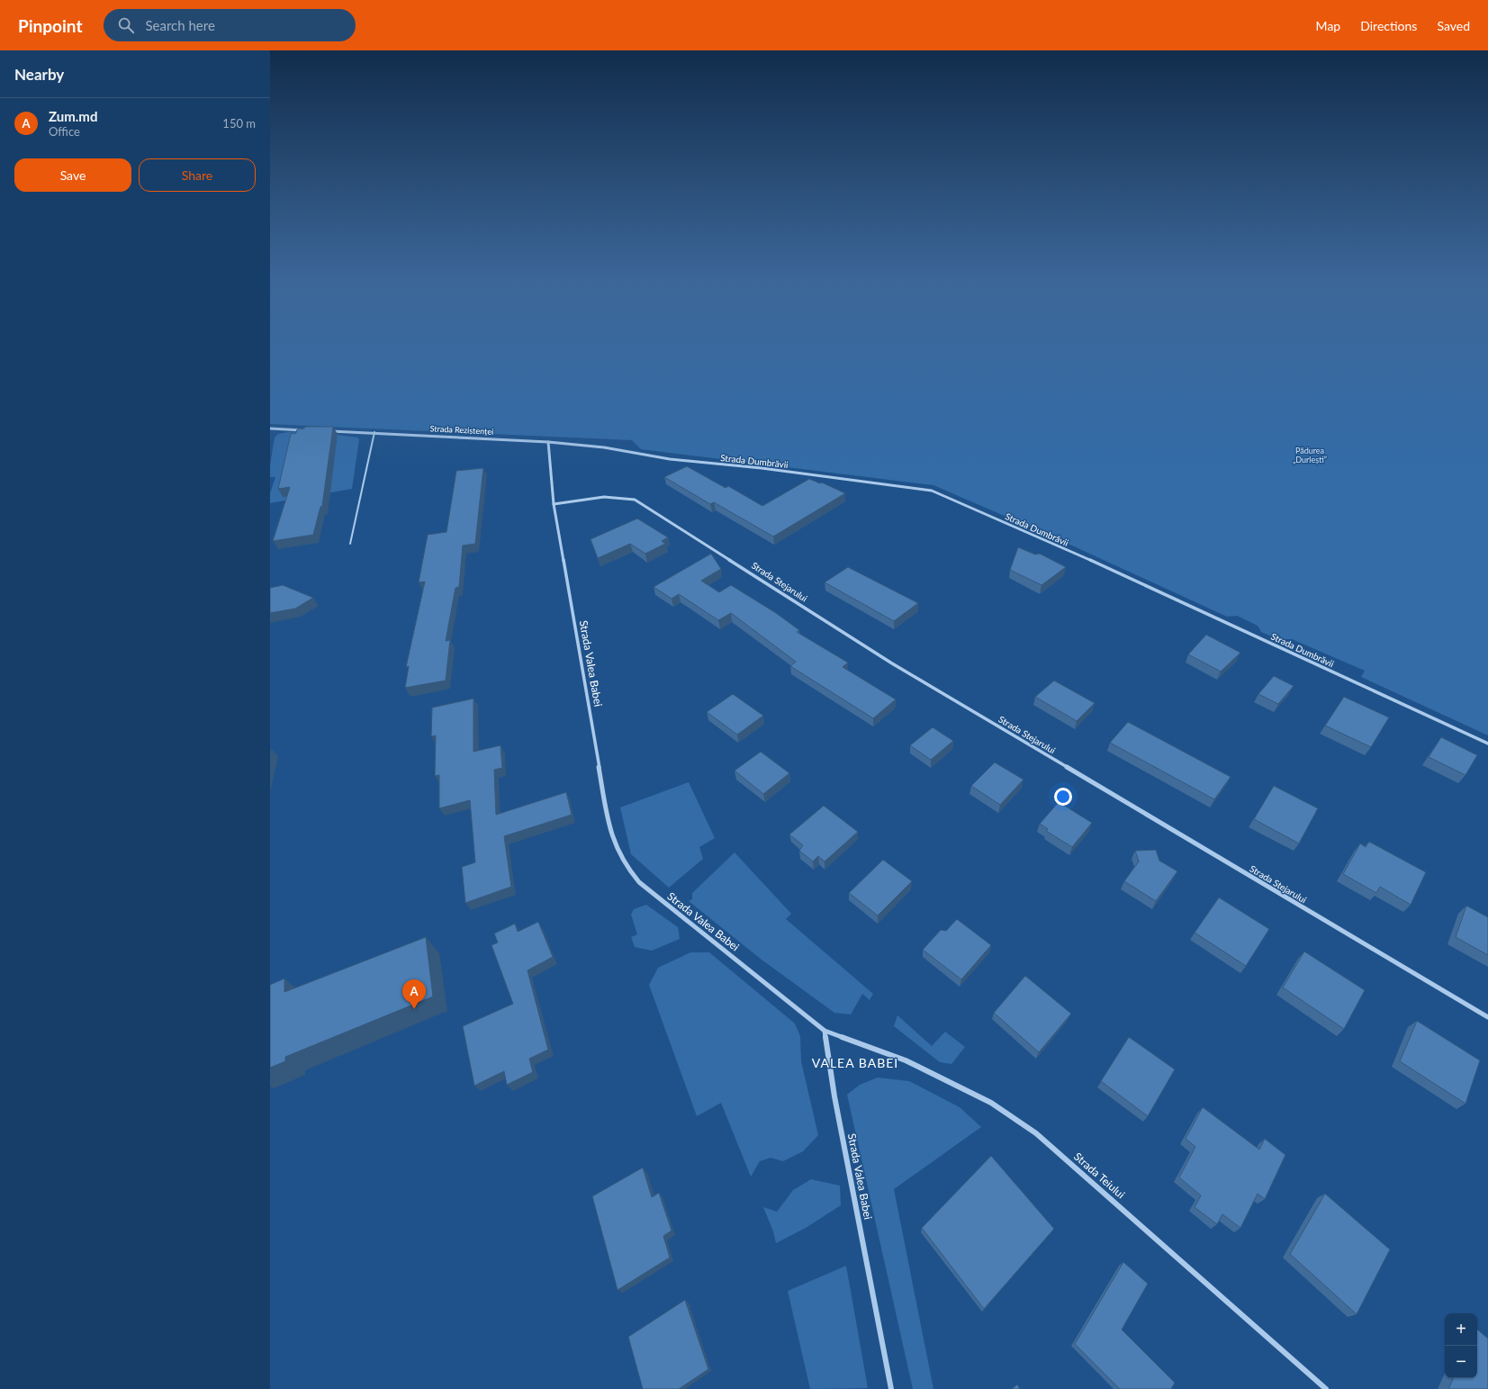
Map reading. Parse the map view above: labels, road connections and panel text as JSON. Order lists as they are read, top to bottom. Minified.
{"streets":{"street":["Strada Rezistenței","Strada Dumbrăvii","Strada Stejarului","Strada Valea Babei","Strada Teiului"]},"crossings":[["Strada Rezistenței","Strada Dumbrăvii"],["Strada Rezistenței","Strada Valea Babei"],["Strada Dumbrăvii","Strada Valea Babei"],["Strada Stejarului","Strada Valea Babei"],["Strada Valea Babei","Strada Teiului"]],"districts":["VALEA BABEI"],"parks":["Pădurea „Durlești”"],"page":{"header":"Pinpoint","search":"Search here","nav":["Map","Directions","Saved"],"heading":"Nearby","list":[{"mark":"A","name":"Zum.md","note":"Office","value":"150 m"}],"buttons":["Save","Share"],"pins":"A","map_buttons":["+","−"]}}
